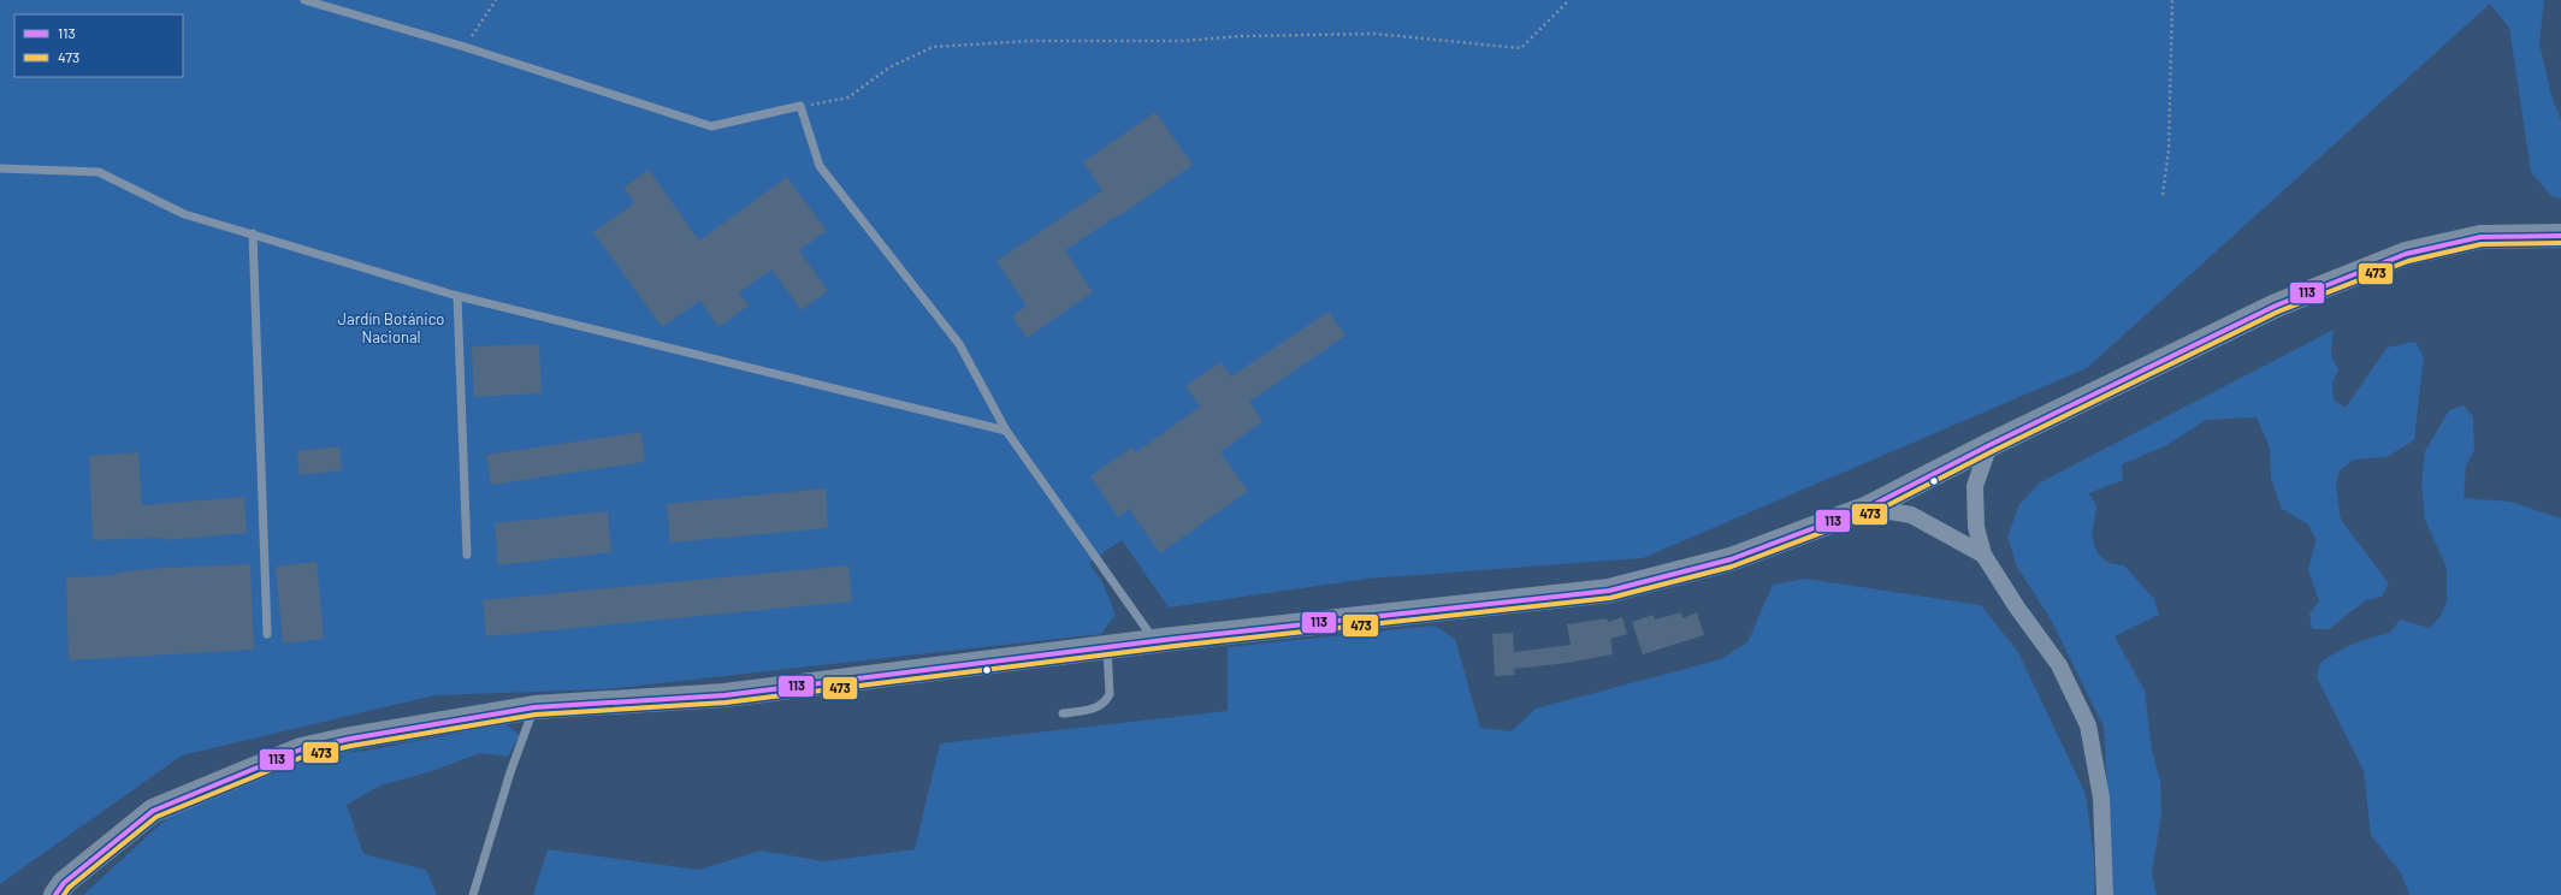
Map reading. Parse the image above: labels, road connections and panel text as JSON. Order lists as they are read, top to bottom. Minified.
{"parks":["Jardín Botánico Nacional"],"lines":["transit line 113","transit line 473"],"legend":["113","473"]}
